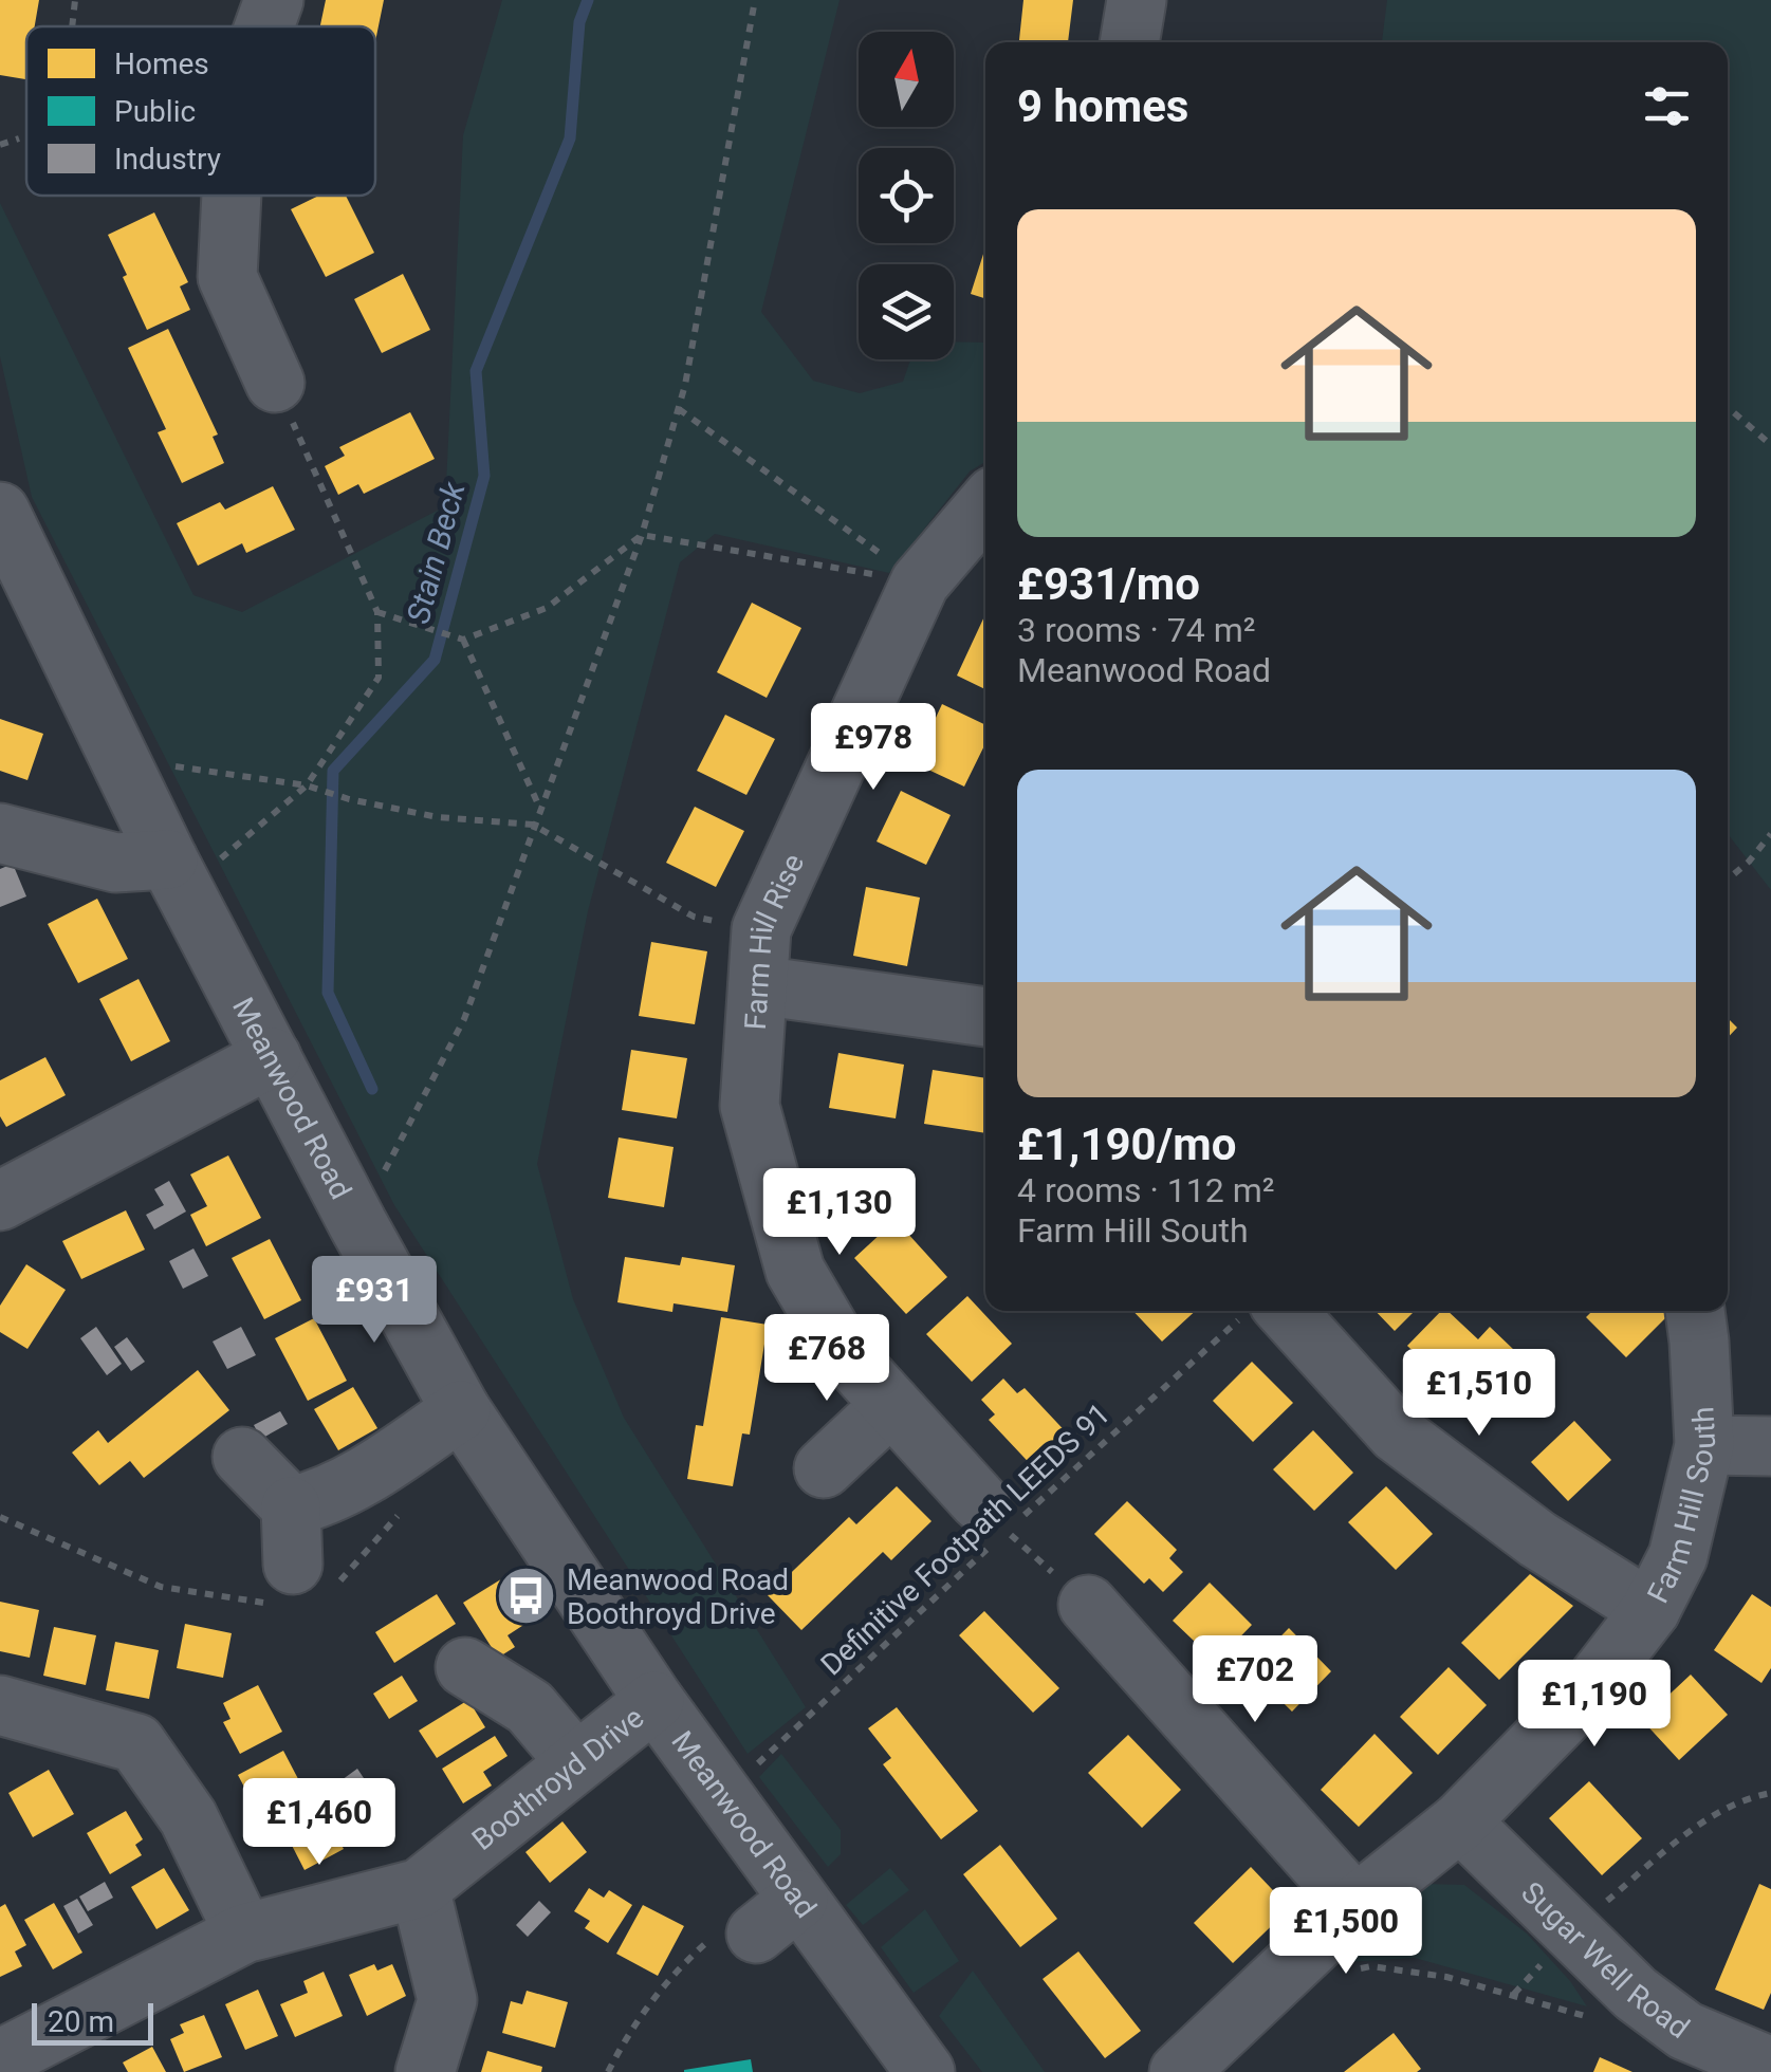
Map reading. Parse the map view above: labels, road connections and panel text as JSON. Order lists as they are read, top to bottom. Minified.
{"streets":{"street":["Farm Hill Rise","Meanwood Road","Farm Hill South","Boothroyd Drive","Sugar Well Road"],"path":["Definitive Footpath LEEDS 91"]},"crossings":[["Farm Hill Rise","Definitive Footpath LEEDS 91"],["Meanwood Road","Definitive Footpath LEEDS 91"],["Meanwood Road","Boothroyd Drive"],["Farm Hill South","Sugar Well Road"]],"water":["Stain Beck"],"places":{"bus stop":["Meanwood Road Boothroyd Drive"]},"legend":["Homes","Public","Industry"],"scale_bar":"20 m","north":"top","page":{"heading":"9 homes","list":[{"name":"£931/mo","note":"3 rooms · 74 m² · Meanwood Road"},{"name":"£1,190/mo","note":"4 rooms · 112 m² · Farm Hill South"}],"price":["£978","£1,130","£931","£768","£1,510","£702","£1,190","£1,460","£1,500"],"scale":"20 m"}}
